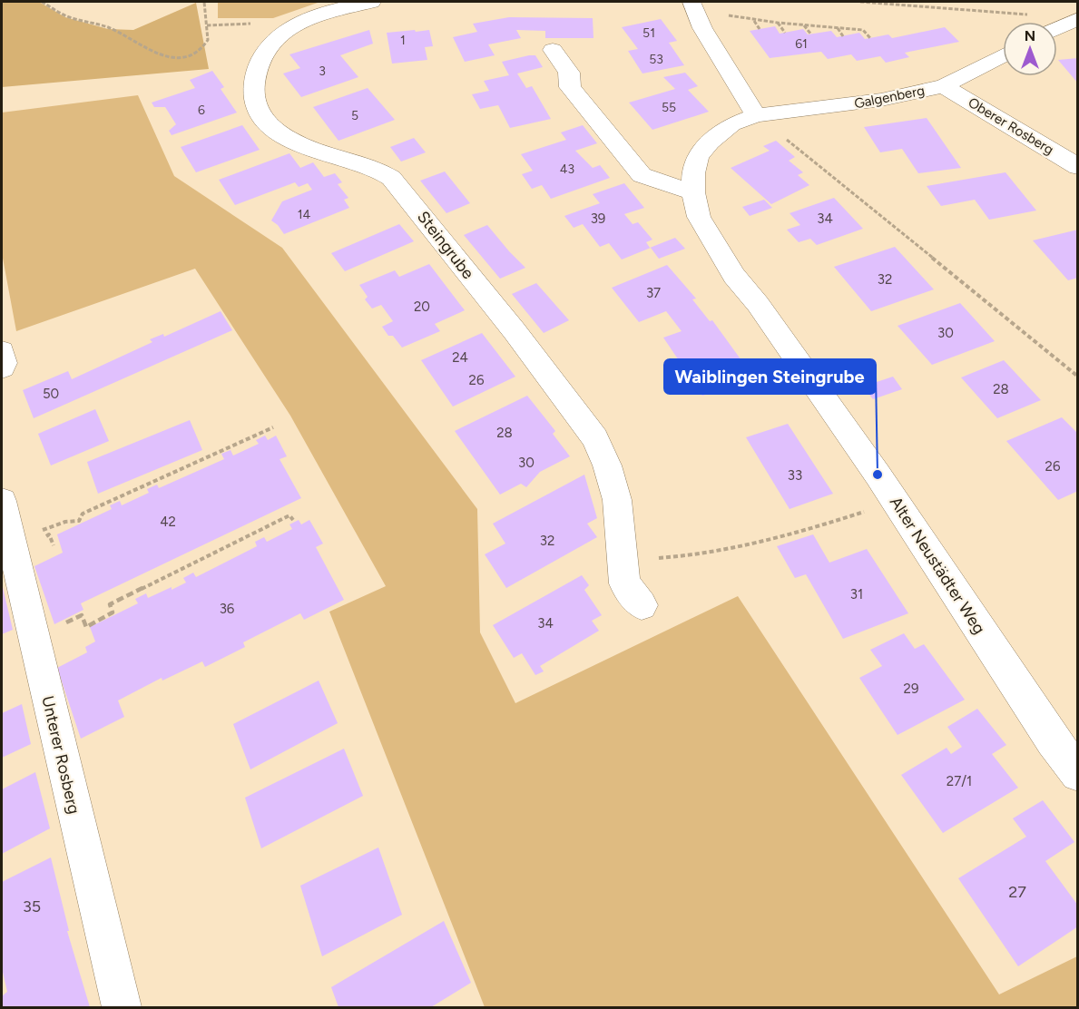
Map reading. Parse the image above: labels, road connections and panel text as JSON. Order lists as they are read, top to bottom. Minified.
{"streets":{"street":["Galgenberg","Oberer Rosberg","Steingrube","Alter Neustädter Weg","Unterer Rosberg"]},"crossings":[["Galgenberg","Oberer Rosberg"],["Galgenberg","Alter Neustädter Weg"]],"places":["Waiblingen Steingrube"],"house_numbers":["51","1","61","53","3","55","6","5","43","14","39","34","32","37","20","30","24","26","28","50","28","30","26","33","42","32","31","36","34","29","27/1","27","35"],"north":"top"}
